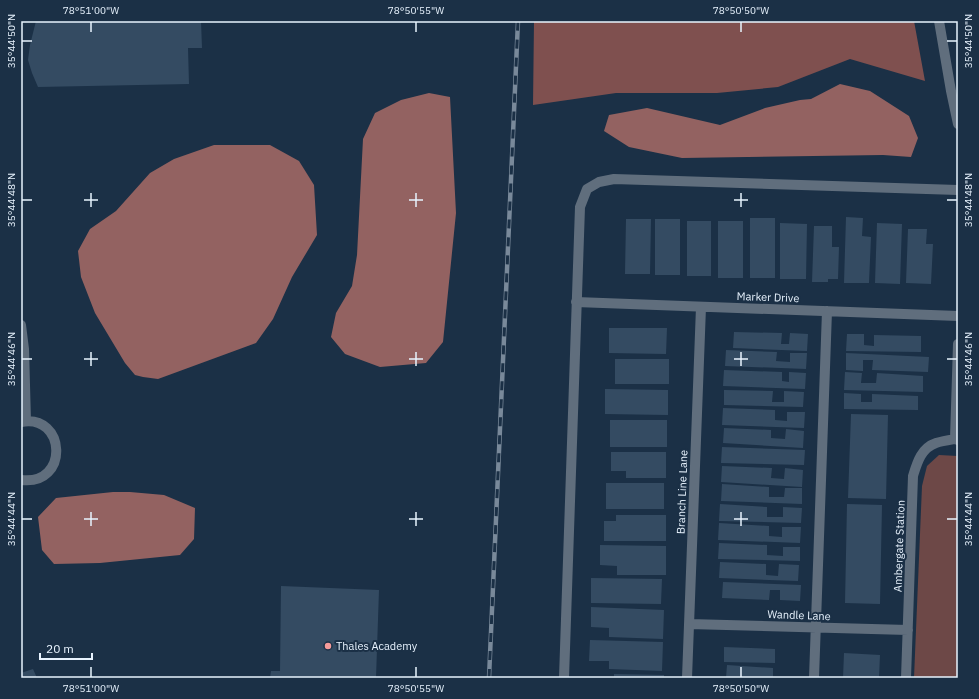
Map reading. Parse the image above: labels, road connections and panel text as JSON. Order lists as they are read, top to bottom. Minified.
{"streets":{"street":["Marker Drive","Branch Line Lane","Ambergate Station","Wandle Lane"]},"crossings":[["Marker Drive","Branch Line Lane"],["Branch Line Lane","Wandle Lane"],["Ambergate Station","Wandle Lane"]],"places":["Thales Academy"],"scale_bar":"20 m","coordinates":["78°51'00\"W","78°50'55\"W","78°50'50\"W","35°44'50\"N","35°44'48\"N","35°44'46\"N","35°44'44\"N"]}
